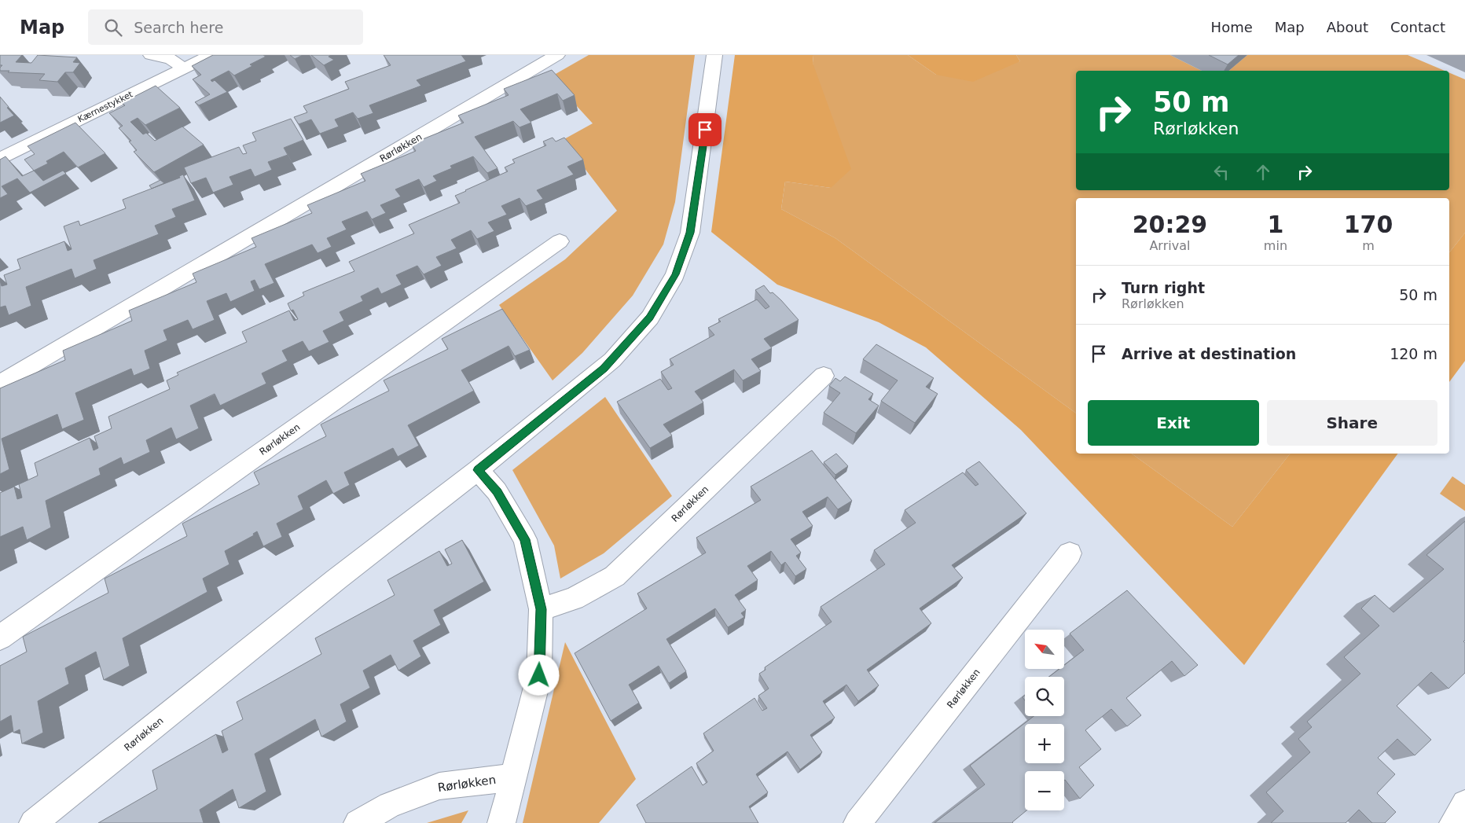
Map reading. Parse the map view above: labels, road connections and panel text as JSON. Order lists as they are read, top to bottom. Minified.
{"streets":{"street":["Kærnestykket","Rørløkken"]},"north":"top left","page":{"header":"Map","search":"Search here","nav":["Home","Map","About","Contact"],"turn":["50 m","Rørløkken"],"eta":["20:29","Arrival","1","min","170","m"],"list":[{"name":"Turn right","note":"Rørløkken","value":"50 m"},{"name":"Arrive at destination","value":"120 m"}],"buttons":["Exit","Share"],"map_buttons":["+","−"]}}
